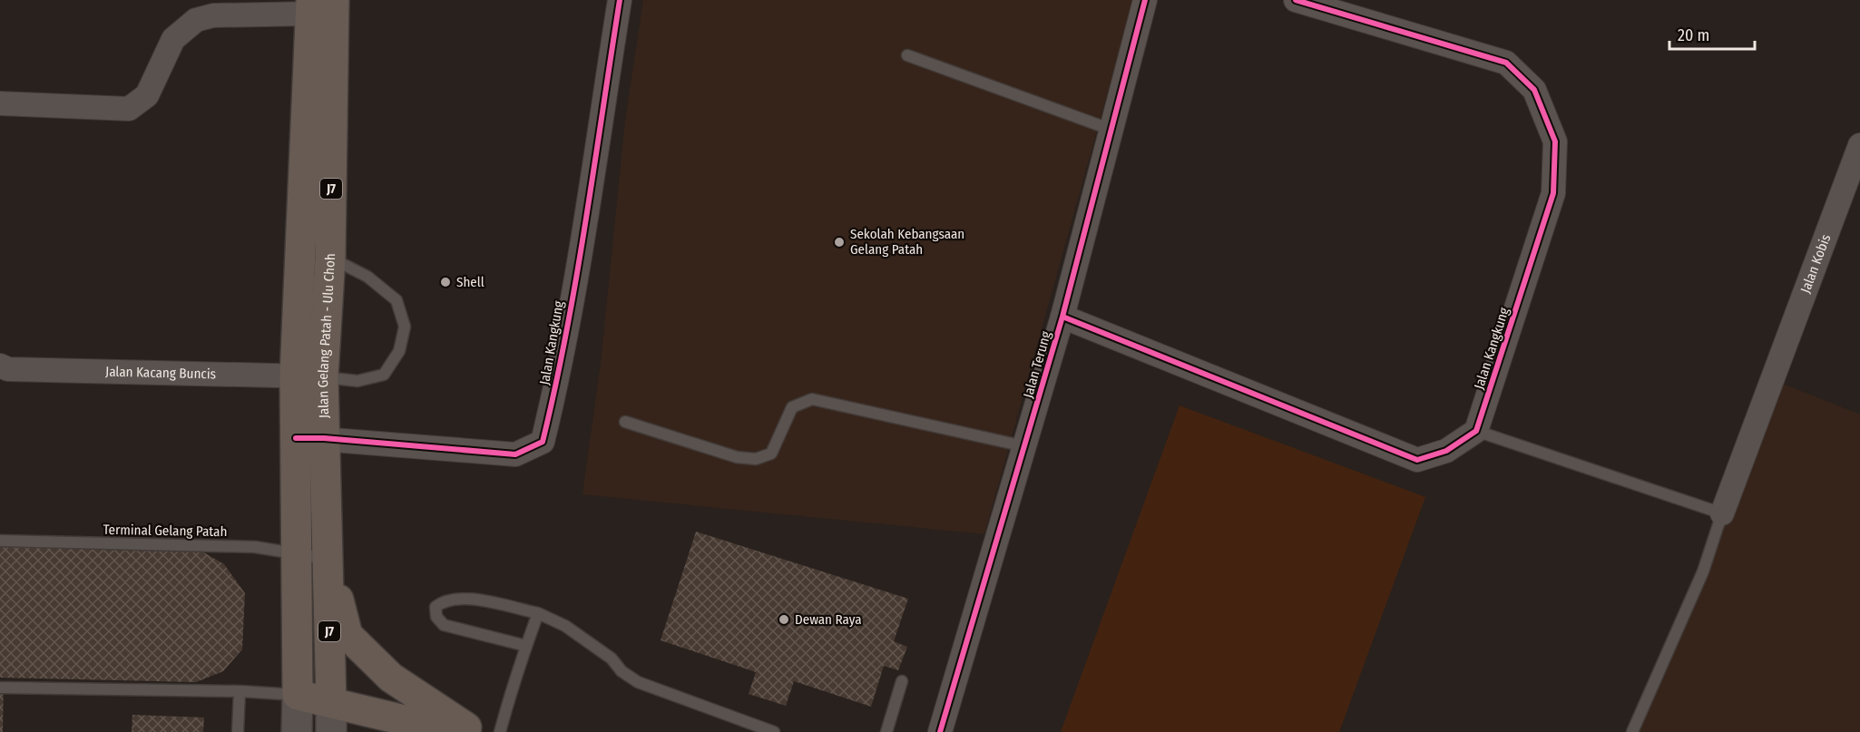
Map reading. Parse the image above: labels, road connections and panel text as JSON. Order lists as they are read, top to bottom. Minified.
{"streets":{"main road":["J7","Jalan Gelang Patah - Ulu Choh"],"street":["Jalan Kobis","Jalan Kangkung","Jalan Terung","Jalan Kacang Buncis"],"lane":["Terminal Gelang Patah"]},"crossings":[["Jalan Gelang Patah - Ulu Choh","Jalan Kangkung"],["Jalan Gelang Patah - Ulu Choh","Jalan Kacang Buncis"],["Jalan Gelang Patah - Ulu Choh","Terminal Gelang Patah"]],"places":["Sekolah Kebangsaan Gelang Patah","Shell","Dewan Raya"],"scale_bar":"20 m"}
